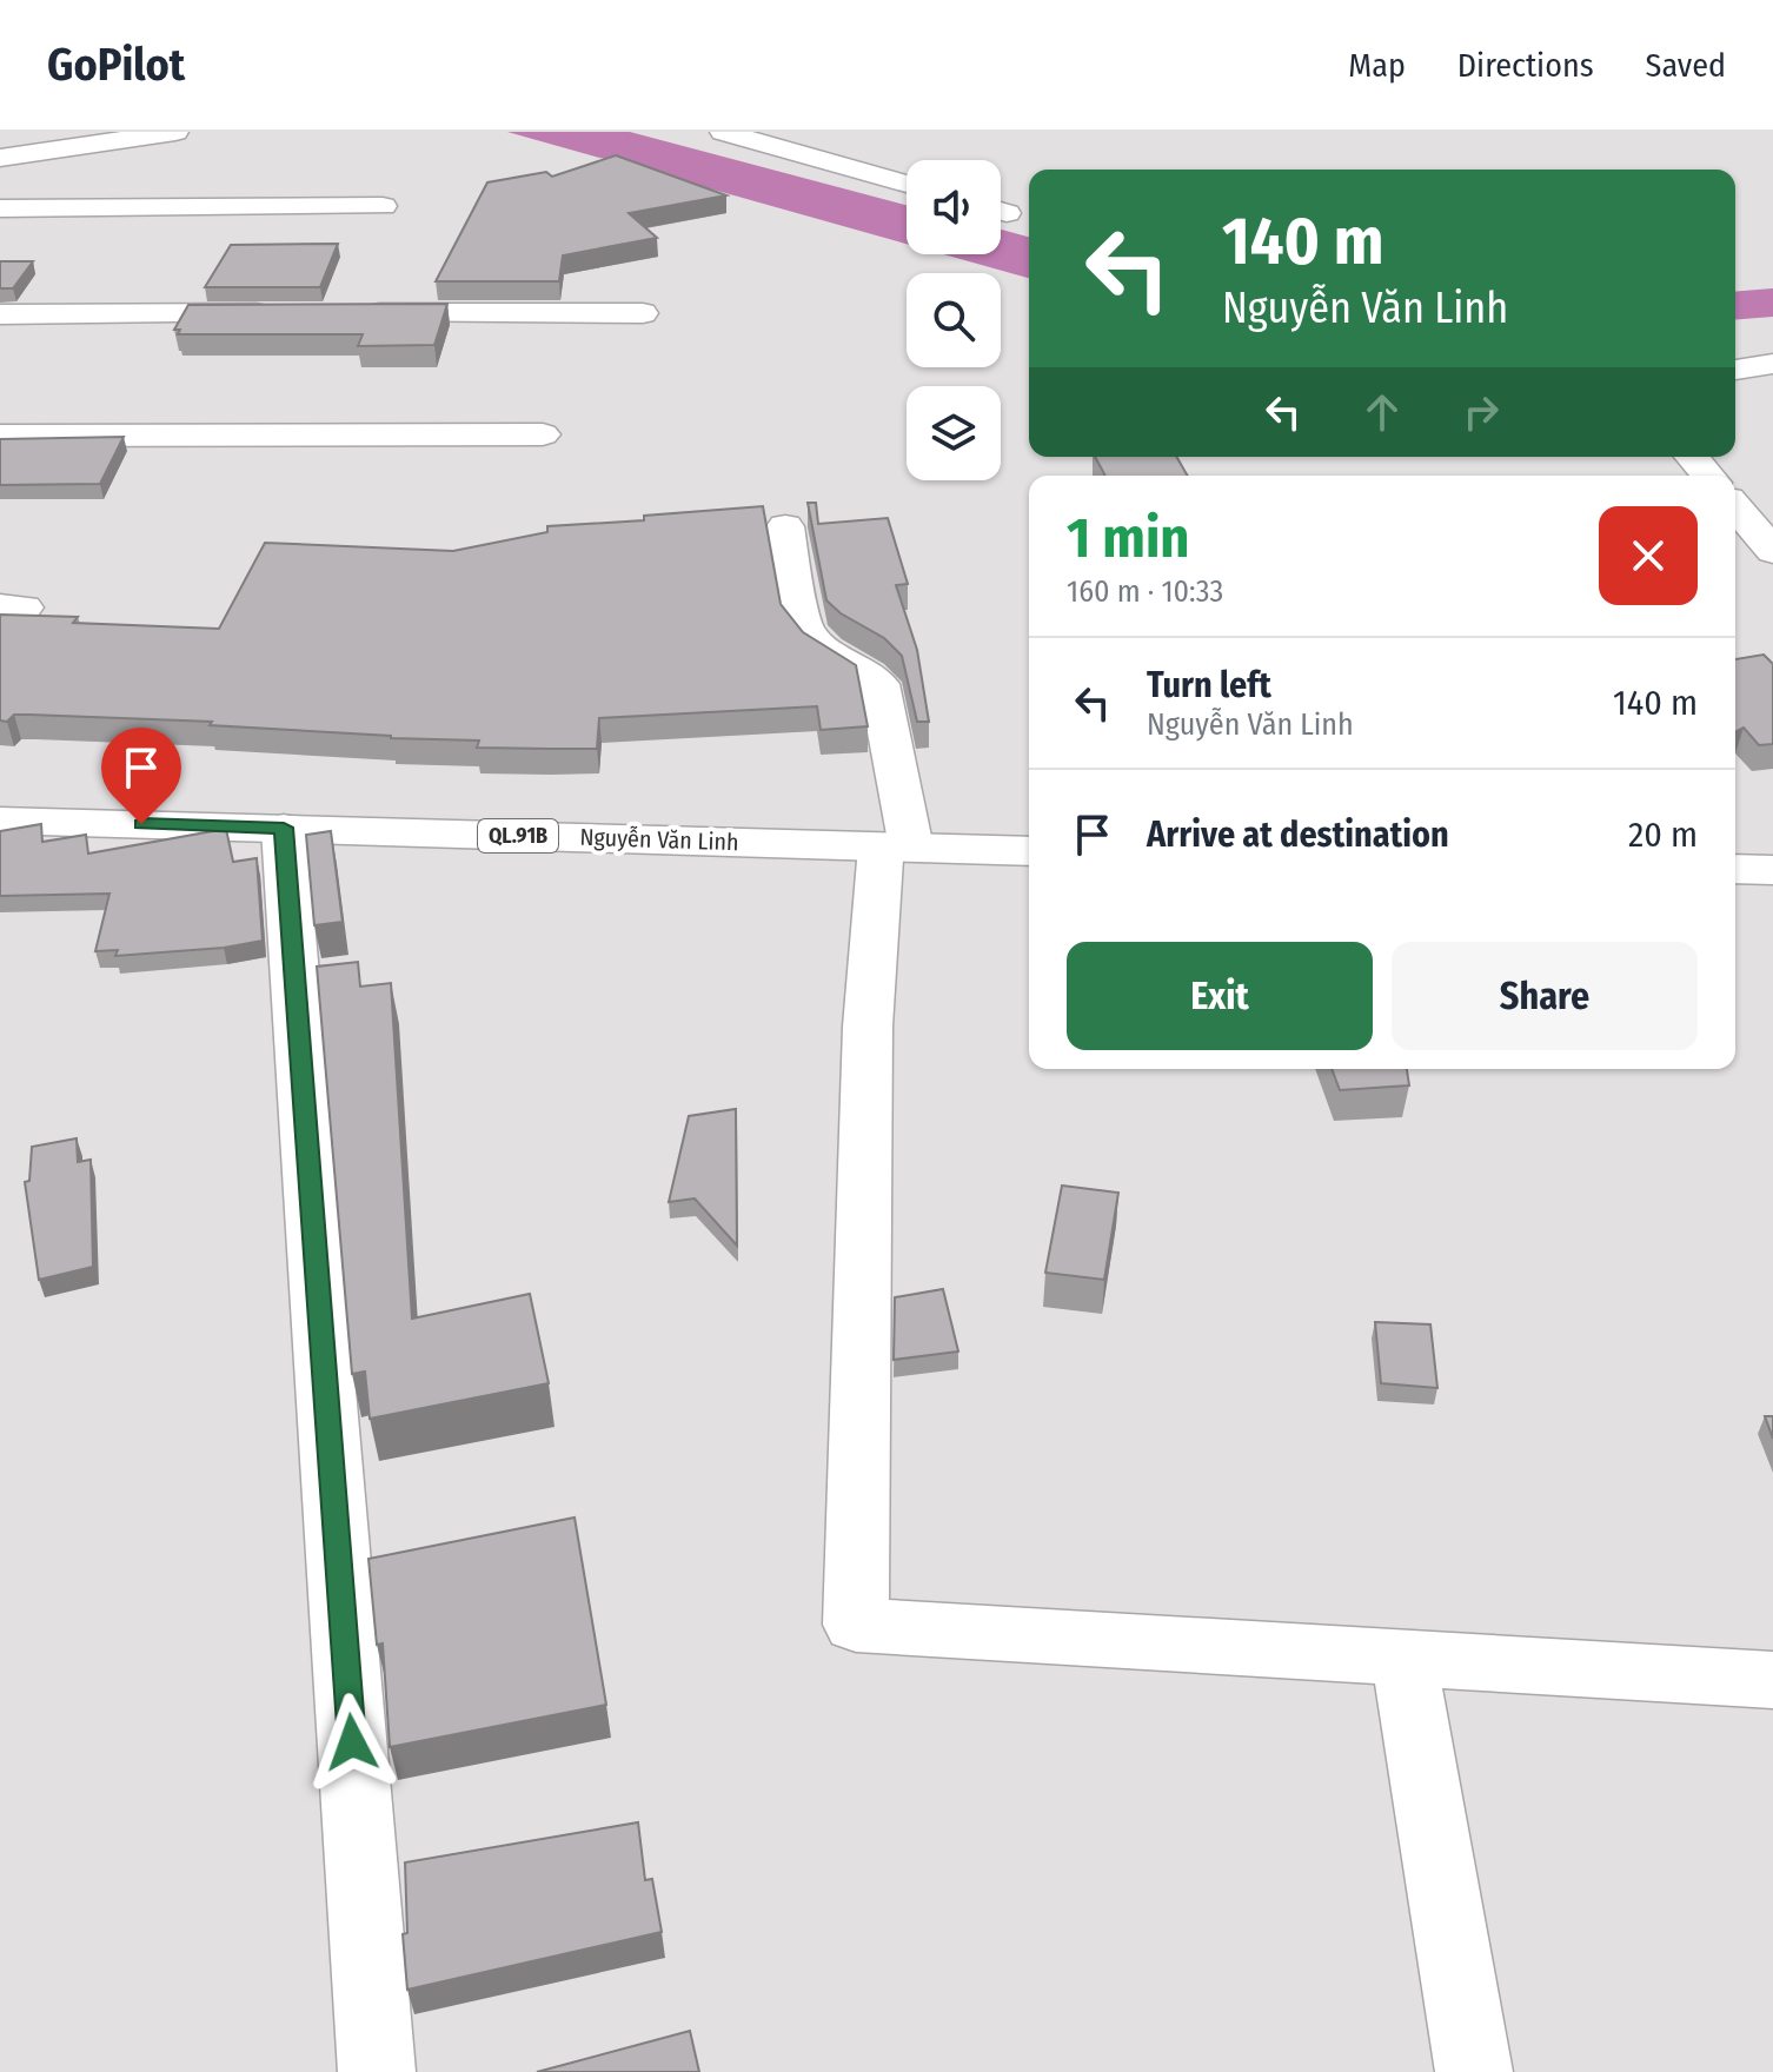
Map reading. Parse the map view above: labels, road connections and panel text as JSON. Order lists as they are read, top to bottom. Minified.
{"streets":{"main road":["QL.91B","Nguyễn Văn Linh"]},"page":{"header":"GoPilot","nav":["Map","Directions","Saved"],"turn":["140 m","Nguyễn Văn Linh"],"heading":["1 min","160 m · 10:33"],"list":[{"name":"Turn left","note":"Nguyễn Văn Linh","value":"140 m"},{"name":"Arrive at destination","value":"20 m"}],"buttons":["Exit","Share"]}}
